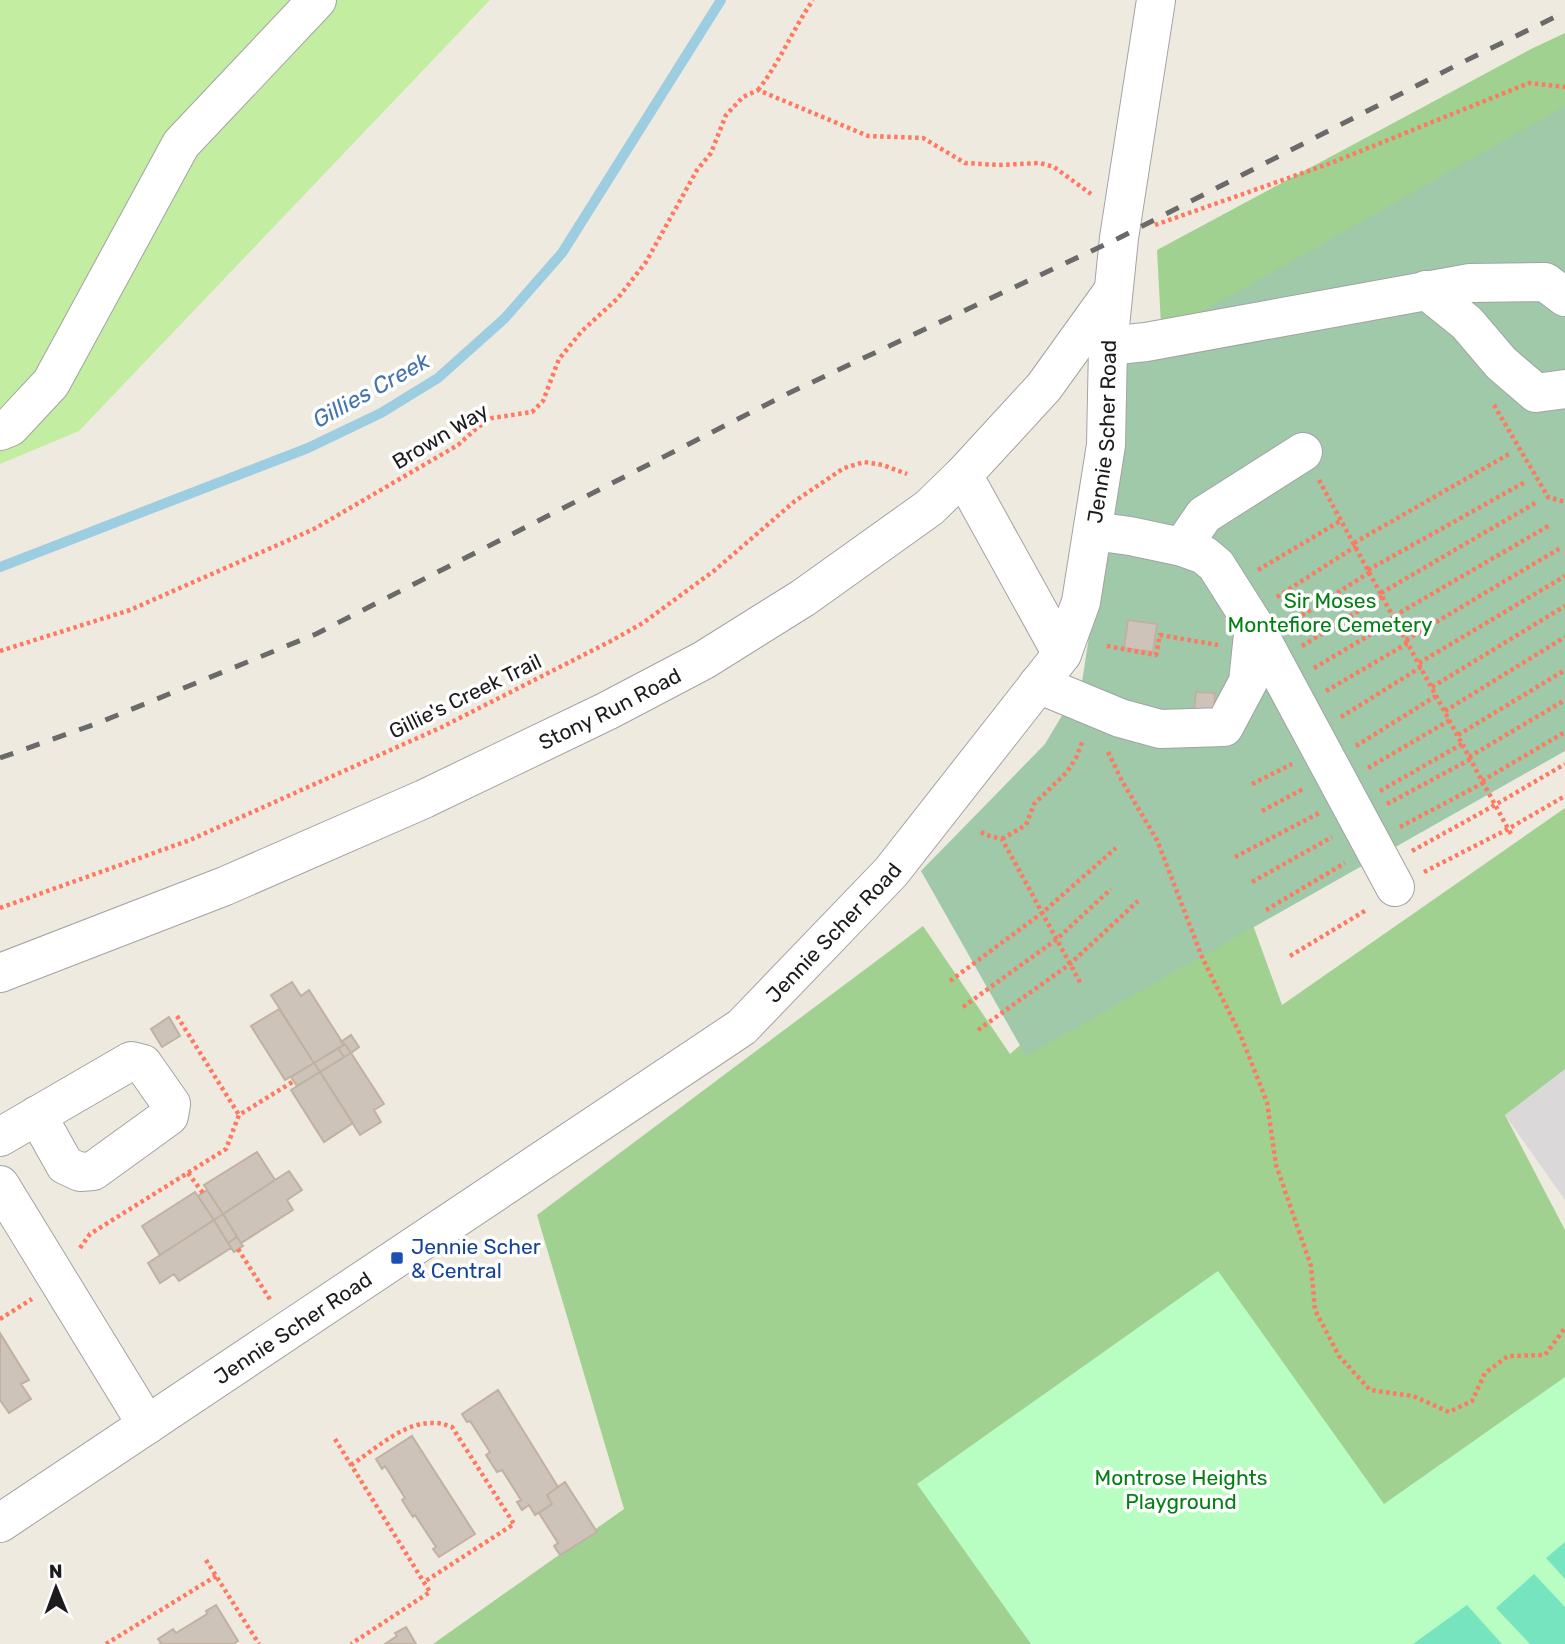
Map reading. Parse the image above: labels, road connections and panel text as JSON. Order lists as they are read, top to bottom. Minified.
{"streets":{"street":["Jennie Scher Road","Stony Run Road"],"path":["Brown Way","Gillie's Creek Trail"]},"crossings":[["Jennie Scher Road","Stony Run Road"]],"water":["Gillies Creek"],"parks":["Sir Moses Montefiore Cemetery","Montrose Heights Playground"],"places":{"transit":["Jennie Scher & Central"]},"north":"top"}
